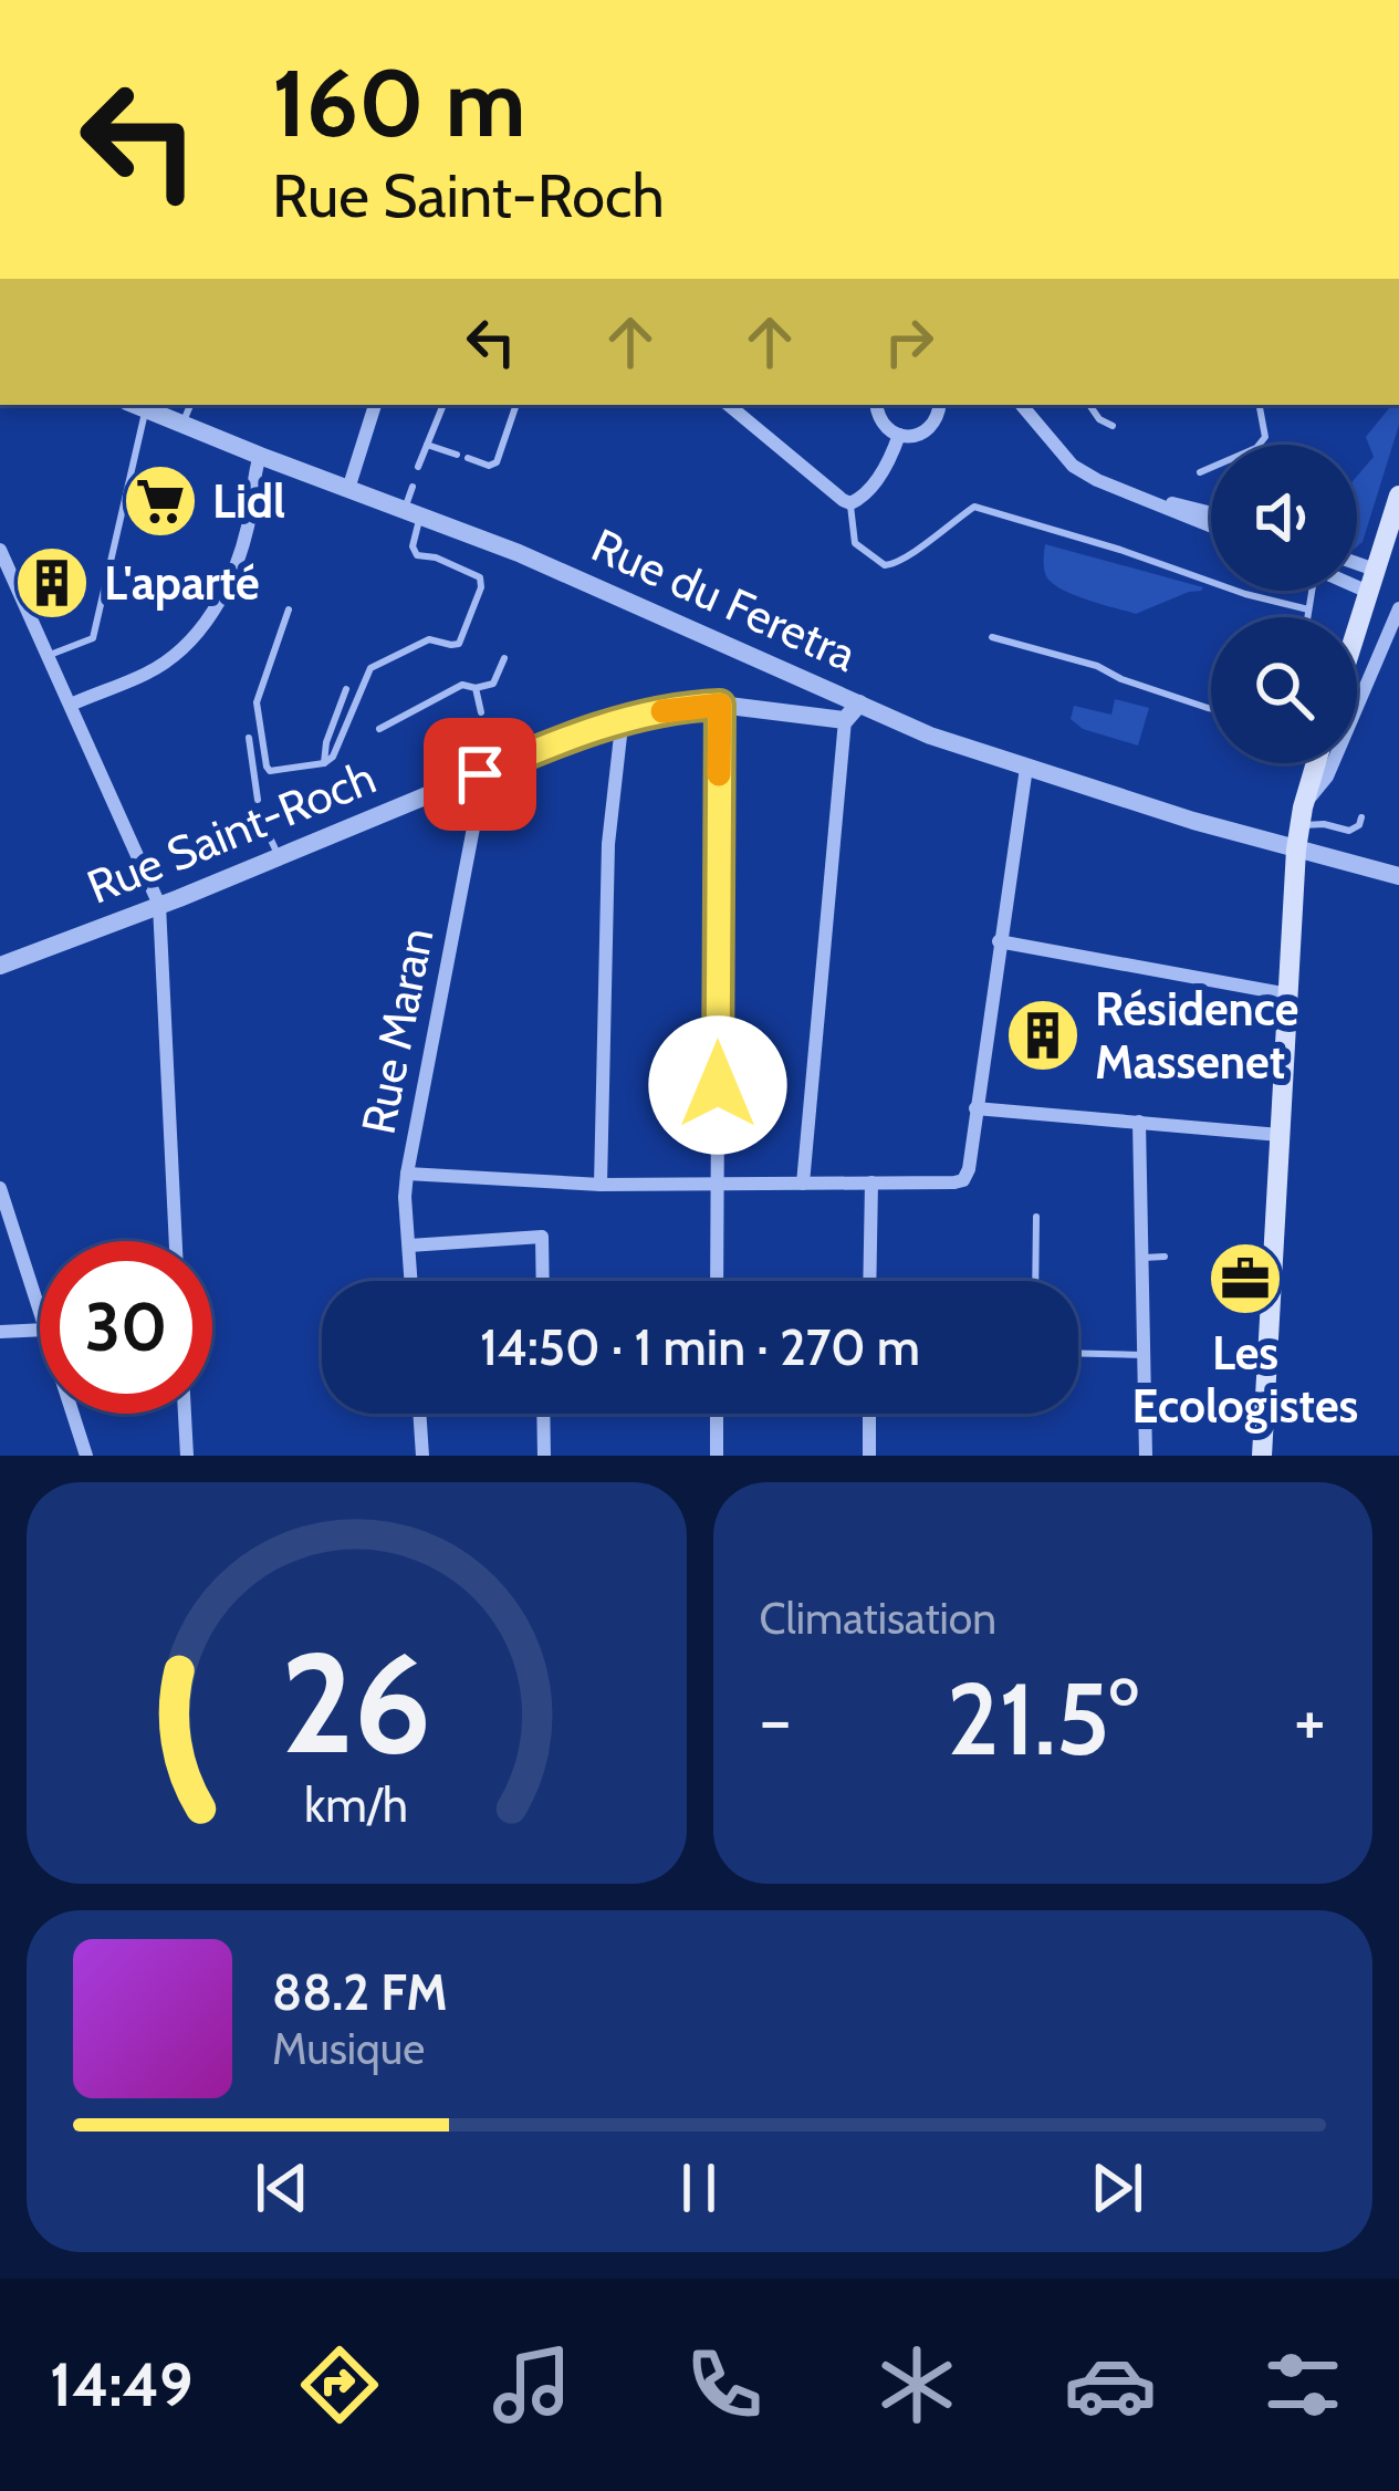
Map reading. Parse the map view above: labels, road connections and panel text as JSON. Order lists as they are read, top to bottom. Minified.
{"streets":{"street":["Rue du Feretra","Rue Saint-Roch","Rue Maran"]},"crossings":[["Rue Saint-Roch","Rue Maran"]],"places":{"supermarket":["Lidl"],"building":["L'aparté","Résidence Massenet"],"office":["Les Ecologistes"]},"page":{"turn":["160 m","Rue Saint-Roch"],"limit":"30","trip":"14:50 · 1 min · 270 m","tile":"Climatisation","heat":["−","21.5°","+"],"song":["88.2 FM","Musique"],"tabs":"14:49","gauge":["26","km/h"]}}
